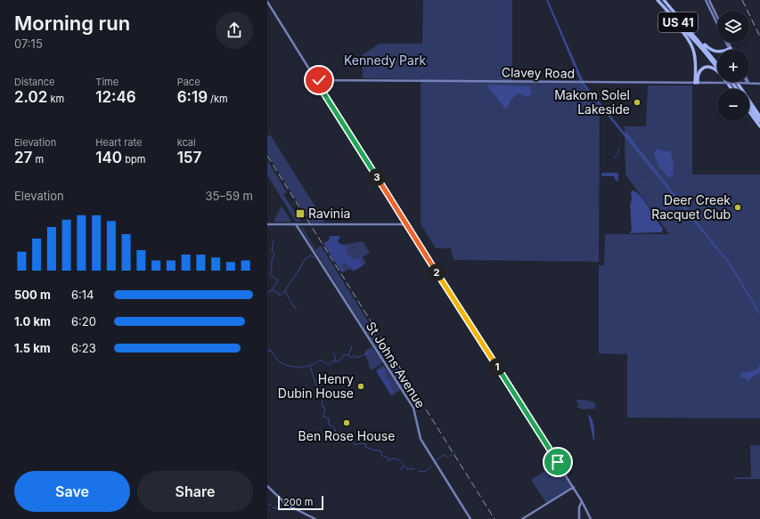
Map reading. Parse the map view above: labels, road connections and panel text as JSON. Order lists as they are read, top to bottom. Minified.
{"streets":{"highway":["US 41"],"main road":["Clavey Road","St Johns Avenue"]},"parks":["Kennedy Park"],"places":{"other":["Makom Solel Lakeside","Deer Creek Racquet Club","Henry Dubin House","Ben Rose House"],"transit":["Ravinia"]},"scale_bar":"200 m","page":{"heading":["Morning run","07:15"],"map_buttons":["+","−"],"stats":[["Distance","2.02 km"],["Time","12:46"],["Pace","6:19 /km"],["Elevation","27 m"],["Heart rate","140 bpm"],["kcal","157"]],"pins":["3","2","1"],"chart":["Elevation","35–59 m"],"list":[{"name":"500 m","note":"6:14"},{"name":"1.0 km","note":"6:20"},{"name":"1.5 km","note":"6:23"}],"buttons":["Save","Share"],"scale":"200 m"}}
